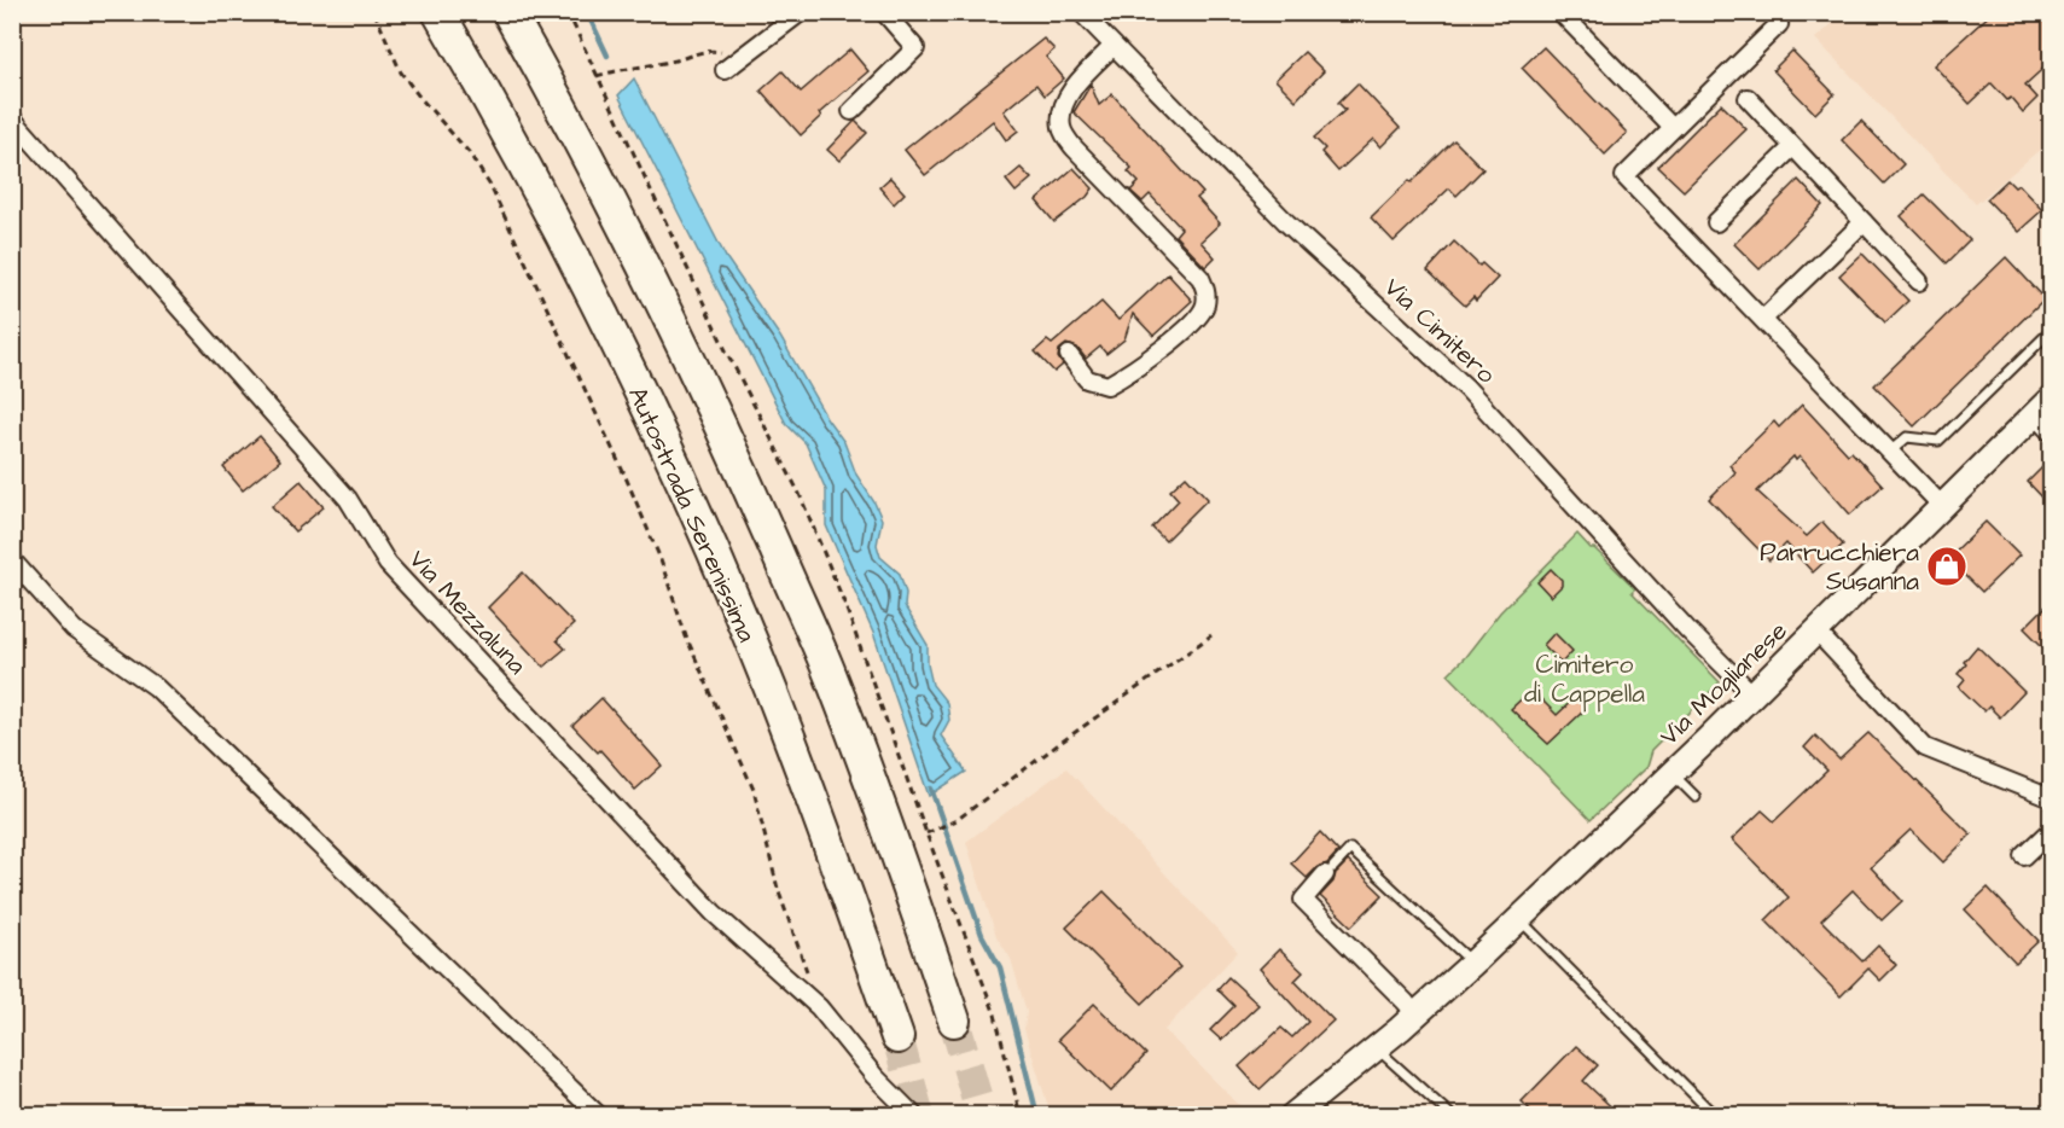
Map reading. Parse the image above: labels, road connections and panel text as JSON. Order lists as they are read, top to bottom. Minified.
{"streets":{"highway":["Autostrada Serenissima"],"main road":["Via Moglianese"],"street":["Via Cimitero","Via Mezzaluna"]},"crossings":[["Via Cimitero","Via Moglianese"]],"parks":["Cimitero di Cappella"],"places":{"shop":["Parrucchiera Susanna"]}}
